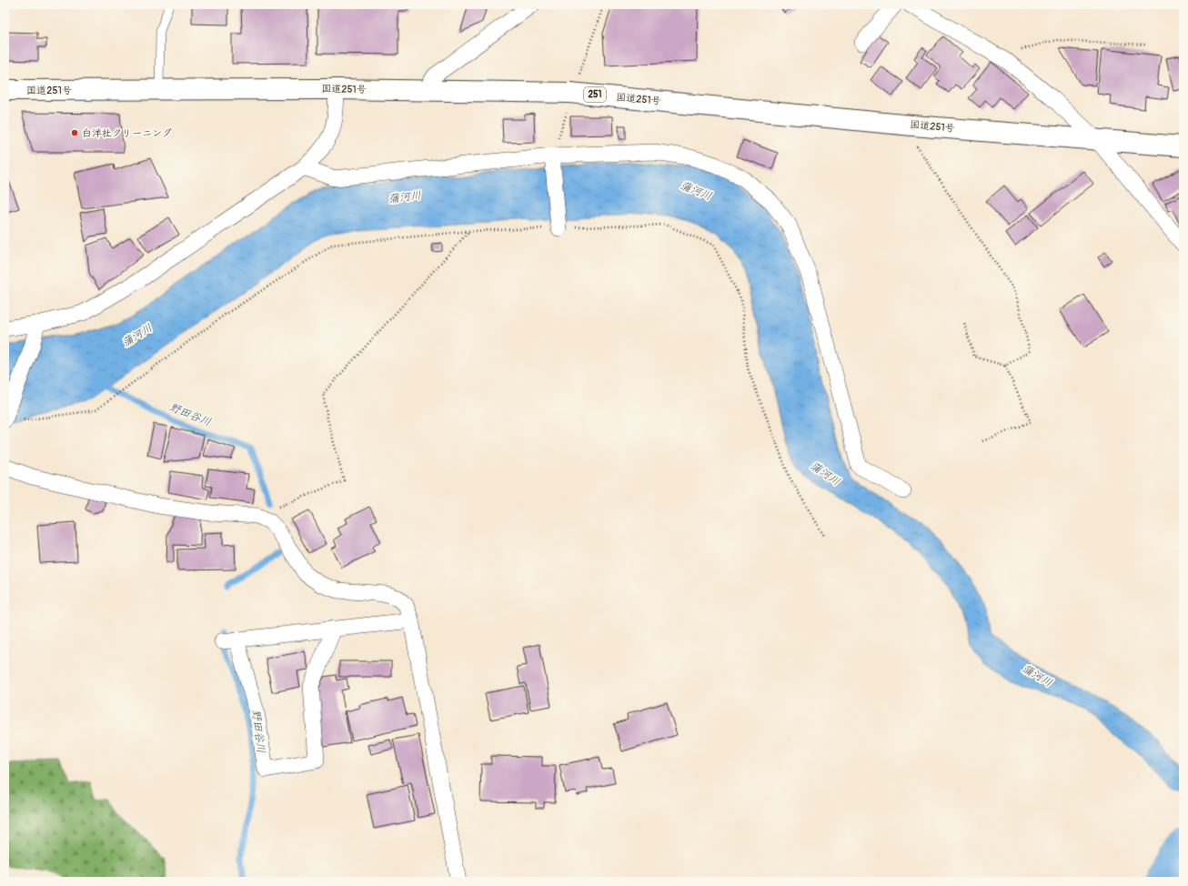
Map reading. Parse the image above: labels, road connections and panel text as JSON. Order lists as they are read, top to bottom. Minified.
{"streets":{"highway":["国道251号","251"]},"water":["蒲河川","野田谷川"],"places":["白洋社クリーニング"]}
